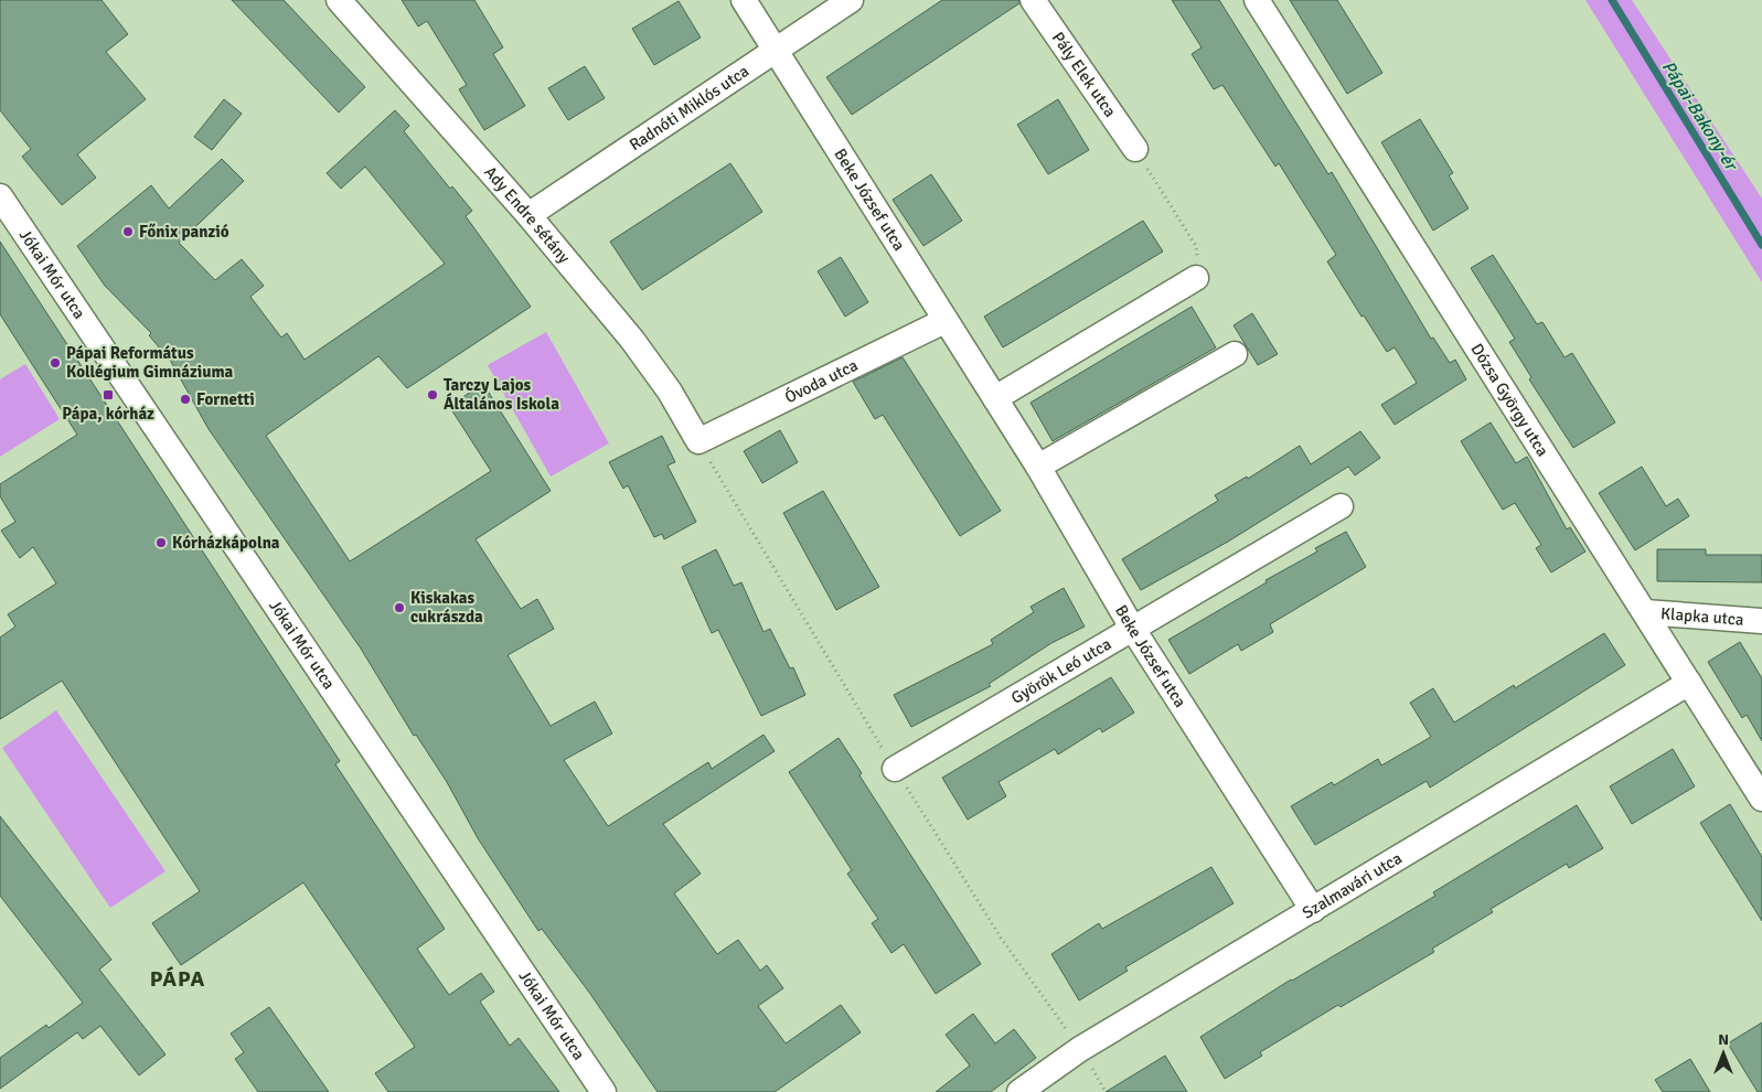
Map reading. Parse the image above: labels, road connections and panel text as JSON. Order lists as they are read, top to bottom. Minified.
{"streets":{"street":["Pály Elek utca","Radnóti Miklós utca","Beke József utca","Ady Endre sétány","Jókai Mór utca","Óvoda utca","Dózsa György utca","Klapka utca","Györök Leó utca","Szalmavári utca"]},"crossings":[["Radnóti Miklós utca","Beke József utca"],["Radnóti Miklós utca","Ady Endre sétány"],["Beke József utca","Óvoda utca"],["Beke József utca","Györök Leó utca"],["Beke József utca","Szalmavári utca"],["Ady Endre sétány","Óvoda utca"],["Dózsa György utca","Klapka utca"],["Dózsa György utca","Szalmavári utca"]],"districts":["PÁPA"],"water":["Pápai-Bakony-ér"],"places":{"other":["Főnix panzió","Pápai Református Kollégium Gimnáziuma","Tarczy Lajos Általános Iskola","Fornetti","Kórházkápolna","Kiskakas cukrászda"],"transit":["Pápa, kórház"]},"north":"top"}
